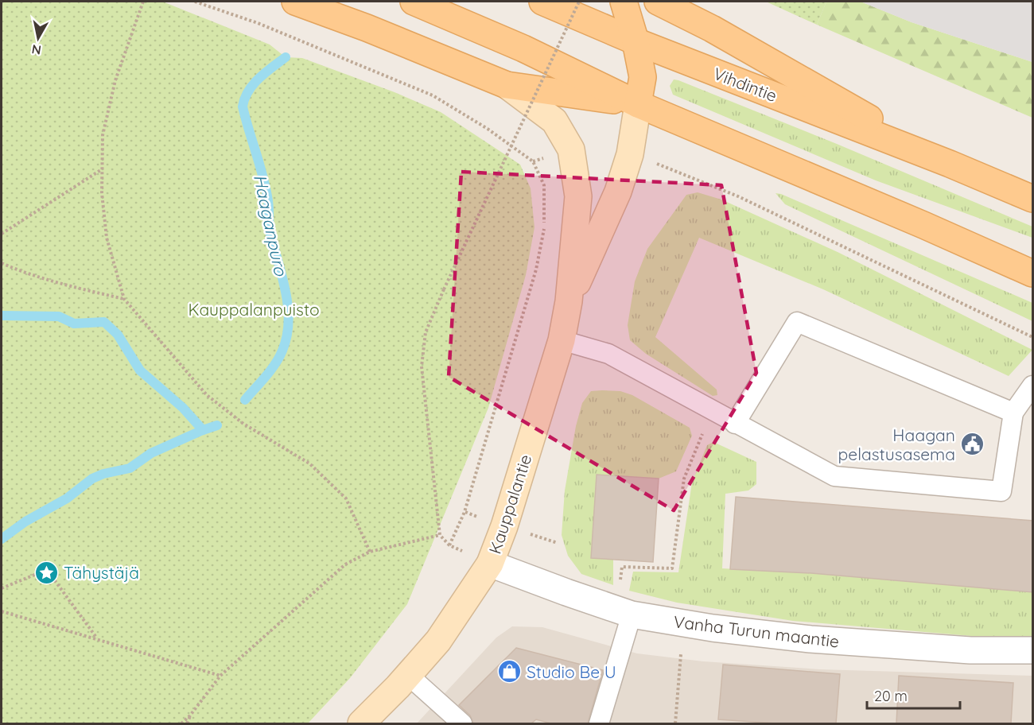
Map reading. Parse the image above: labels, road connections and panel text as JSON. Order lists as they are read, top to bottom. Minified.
{"streets":{"main road":["Vihdintie","Kauppalantie"],"street":["Vanha Turun maantie"]},"crossings":[["Vihdintie","Kauppalantie"],["Kauppalantie","Vanha Turun maantie"]],"water":["Haaganpuro"],"parks":["Kauppalanpuisto"],"places":{"public building":["Haagan pelastusasema"],"place":["Tähystäjä"],"shop":["Studio Be U"]},"scale_bar":"20 m","north":"bottom"}
